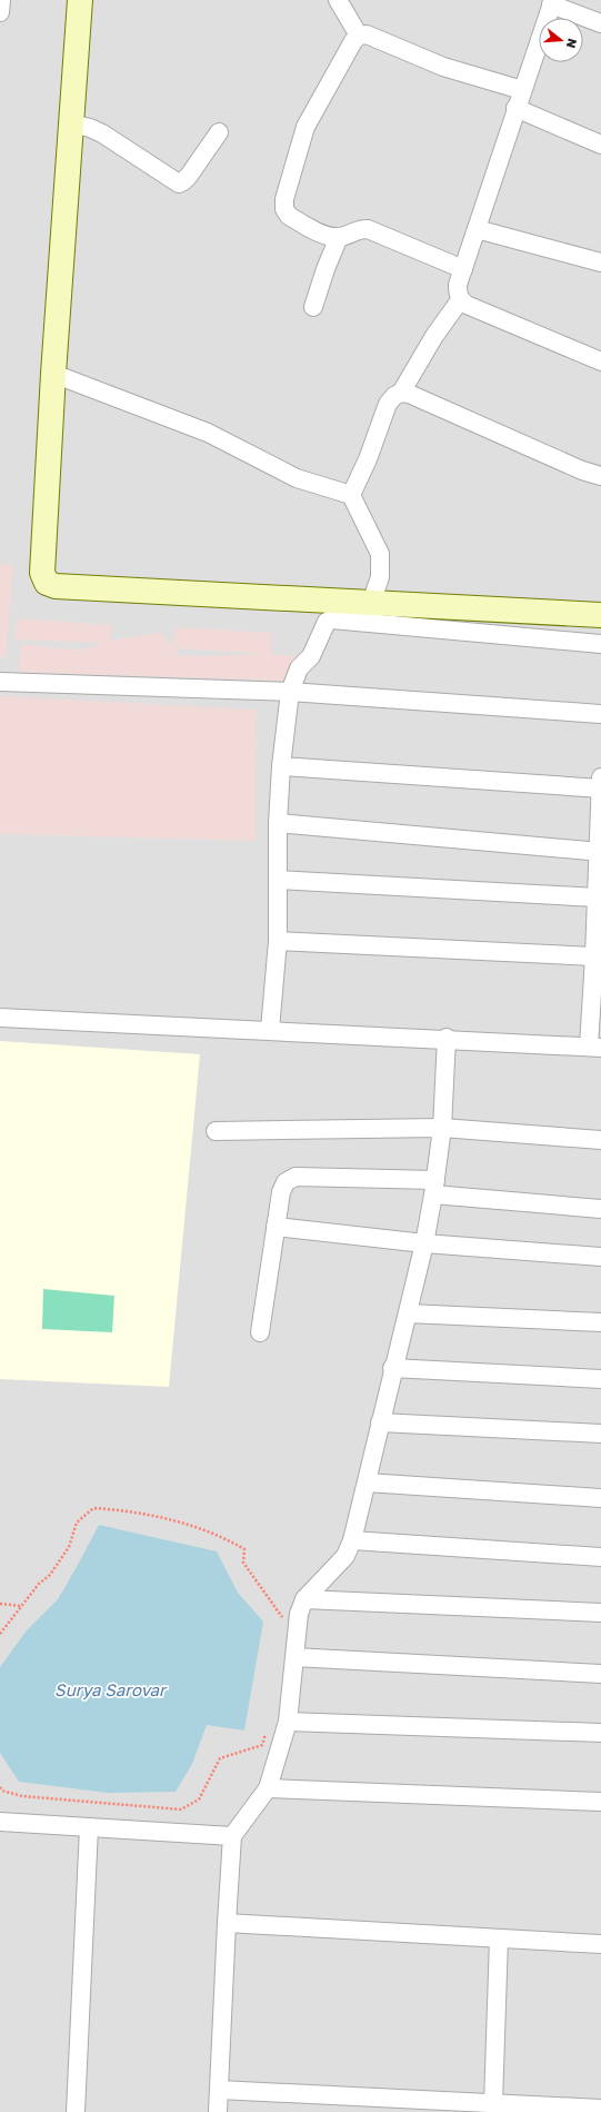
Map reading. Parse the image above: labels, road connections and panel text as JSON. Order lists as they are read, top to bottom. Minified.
{"water":["Surya Sarovar"],"north":"right"}
